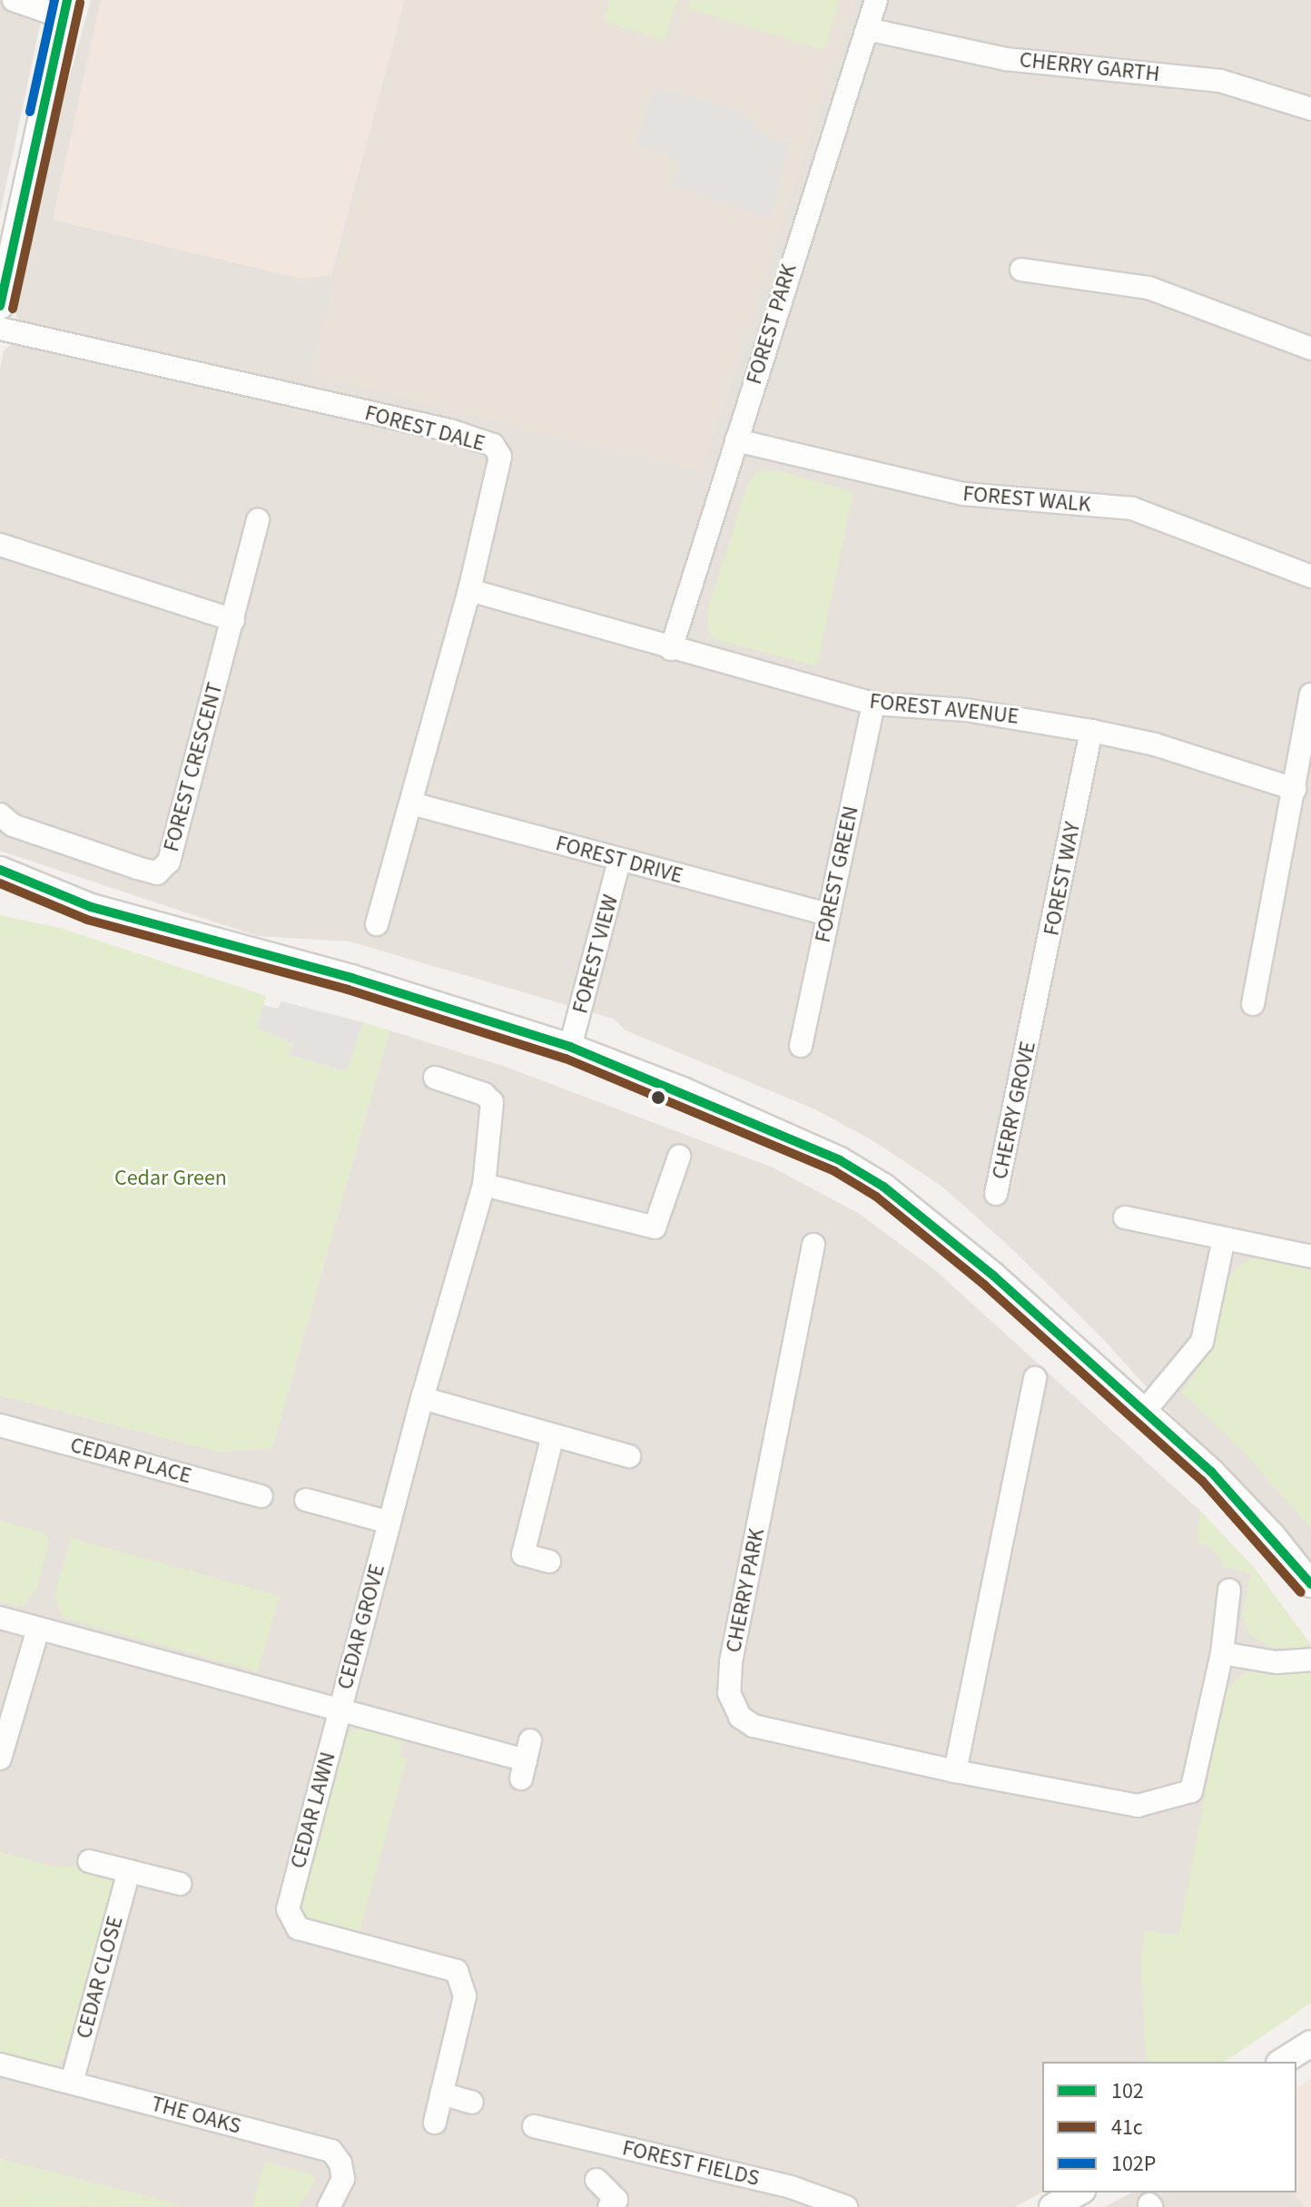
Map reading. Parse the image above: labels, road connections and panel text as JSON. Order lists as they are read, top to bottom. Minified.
{"streets":{"street":["CHERRY GARTH","FOREST PARK","FOREST DALE","FOREST WALK","FOREST AVENUE","FOREST CRESCENT","FOREST DRIVE","FOREST GREEN","FOREST WAY","FOREST VIEW","CHERRY GROVE","CEDAR PLACE","CHERRY PARK","CEDAR GROVE","CEDAR LAWN","CEDAR CLOSE","THE OAKS","FOREST FIELDS"]},"crossings":[["CHERRY GARTH","FOREST PARK"],["FOREST PARK","FOREST WALK"],["FOREST PARK","FOREST AVENUE"],["FOREST DALE","FOREST AVENUE"],["FOREST DALE","FOREST DRIVE"],["FOREST AVENUE","FOREST GREEN"],["FOREST AVENUE","FOREST WAY"],["FOREST DRIVE","FOREST GREEN"],["FOREST DRIVE","FOREST VIEW"],["FOREST WAY","CHERRY GROVE"],["CEDAR GROVE","CEDAR LAWN"],["CEDAR CLOSE","THE OAKS"]],"parks":["Cedar Green"],"lines":["transit line 102","transit line 102P","transit line 41c"],"legend":["102","41c","102P"]}
